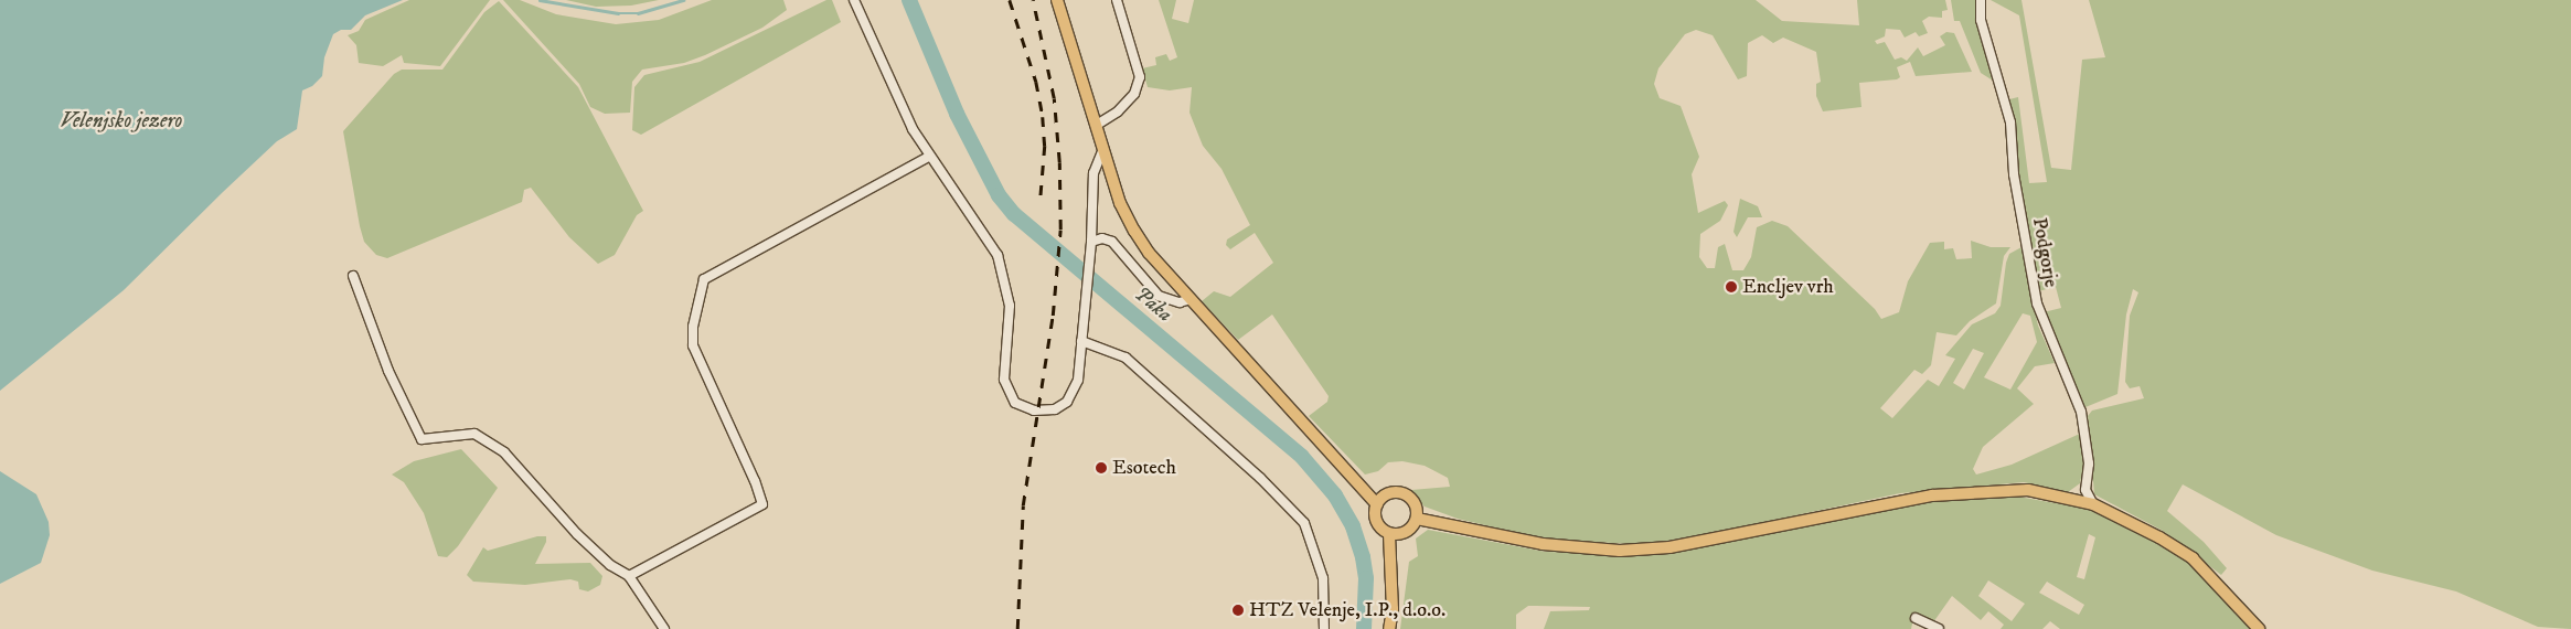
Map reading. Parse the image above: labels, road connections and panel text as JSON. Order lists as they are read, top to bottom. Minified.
{"streets":{"street":["Podgorje"]},"water":["Velenjsko jezero","Paka"],"places":["Encljev vrh","Esotech","HTZ Velenje, I.P., d.o.o."]}
